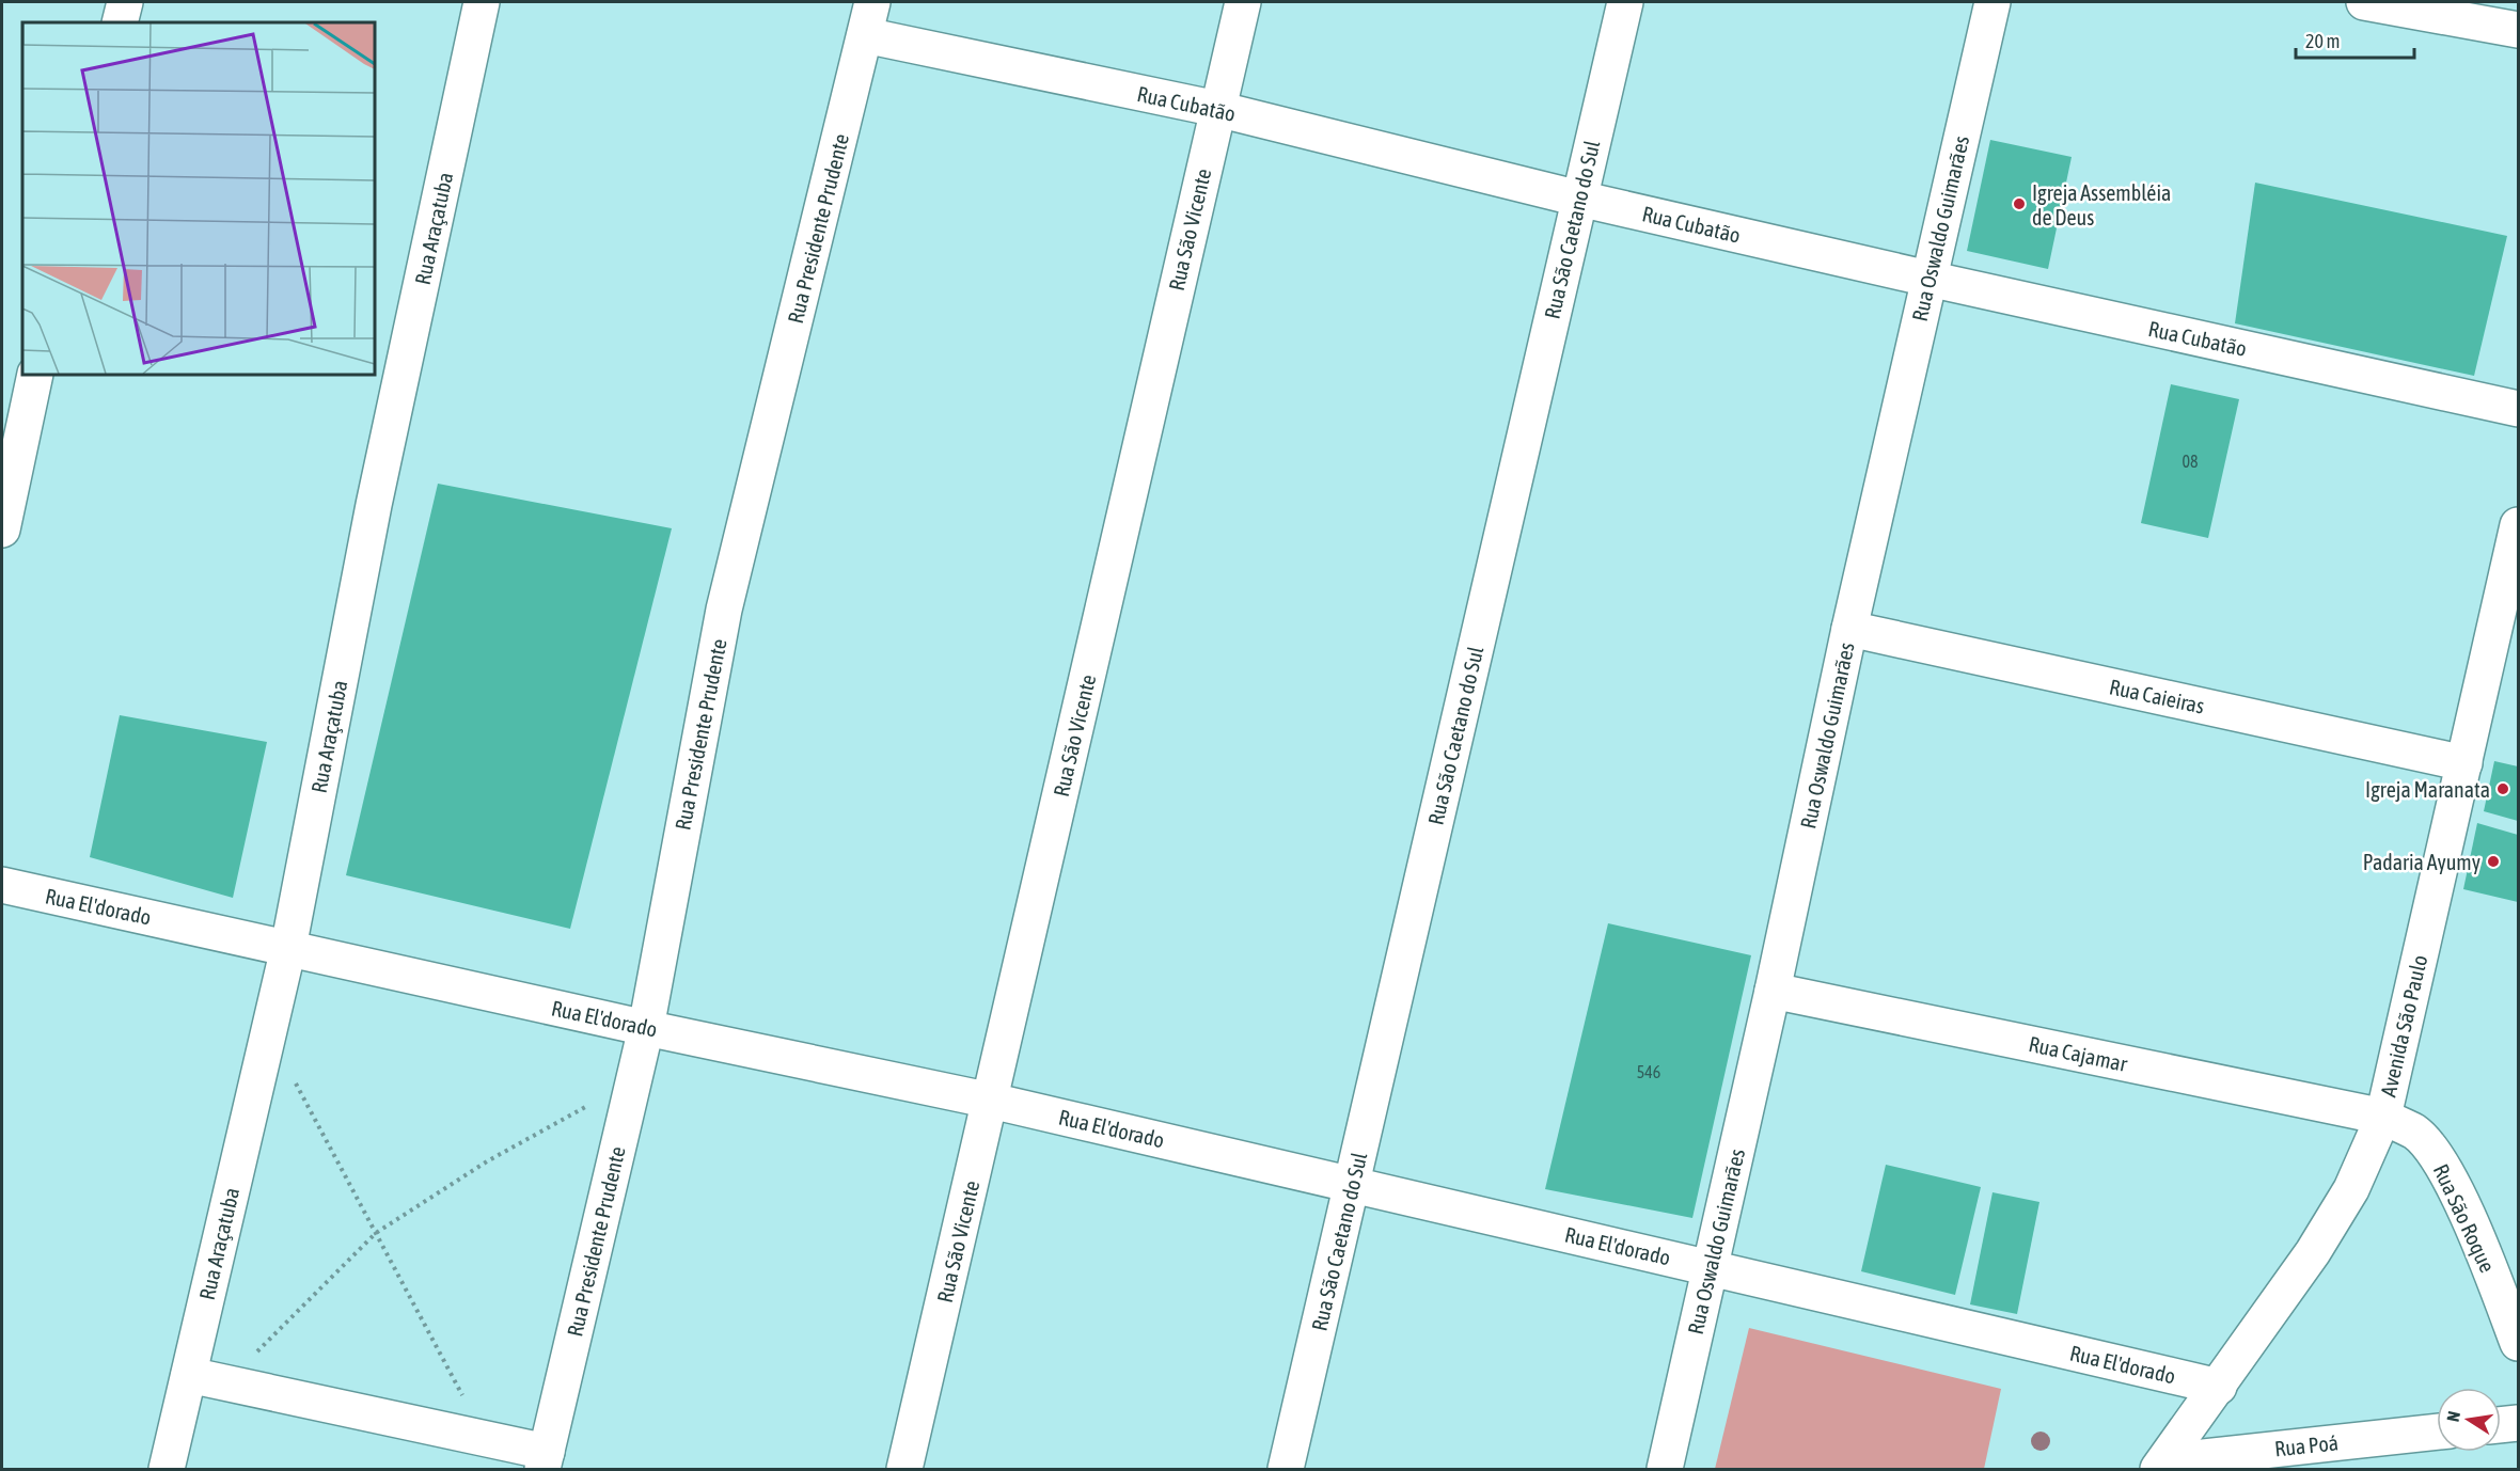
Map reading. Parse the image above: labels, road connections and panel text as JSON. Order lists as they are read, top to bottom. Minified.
{"streets":{"street":["Rua Cubatão","Rua Araçatuba","Rua Presidente Prudente","Rua Oswaldo Guimarães","Rua São Vicente","Rua São Caetano do Sul","Rua Caieiras","Rua El'dorado","Avenida São Paulo","Rua Cajamar","Rua São Roque","Rua Poá"]},"crossings":[["Rua Cubatão","Rua Presidente Prudente"],["Rua Cubatão","Rua Oswaldo Guimarães"],["Rua Cubatão","Rua São Vicente"],["Rua Cubatão","Rua São Caetano do Sul"],["Rua Araçatuba","Rua El'dorado"],["Rua Presidente Prudente","Rua El'dorado"],["Rua Oswaldo Guimarães","Rua Caieiras"],["Rua Oswaldo Guimarães","Rua El'dorado"],["Rua Oswaldo Guimarães","Rua Cajamar"],["Rua São Vicente","Rua El'dorado"],["Rua São Caetano do Sul","Rua El'dorado"],["Rua Caieiras","Avenida São Paulo"],["Rua El'dorado","Avenida São Paulo"],["Avenida São Paulo","Rua Cajamar"],["Avenida São Paulo","Rua São Roque"],["Avenida São Paulo","Rua Poá"],["Rua Cajamar","Rua São Roque"]],"places":["Igreja Assembléia de Deus","Igreja Maranata","Padaria Ayumy"],"house_numbers":["08","546"],"scale_bar":"20 m","north":"left"}
